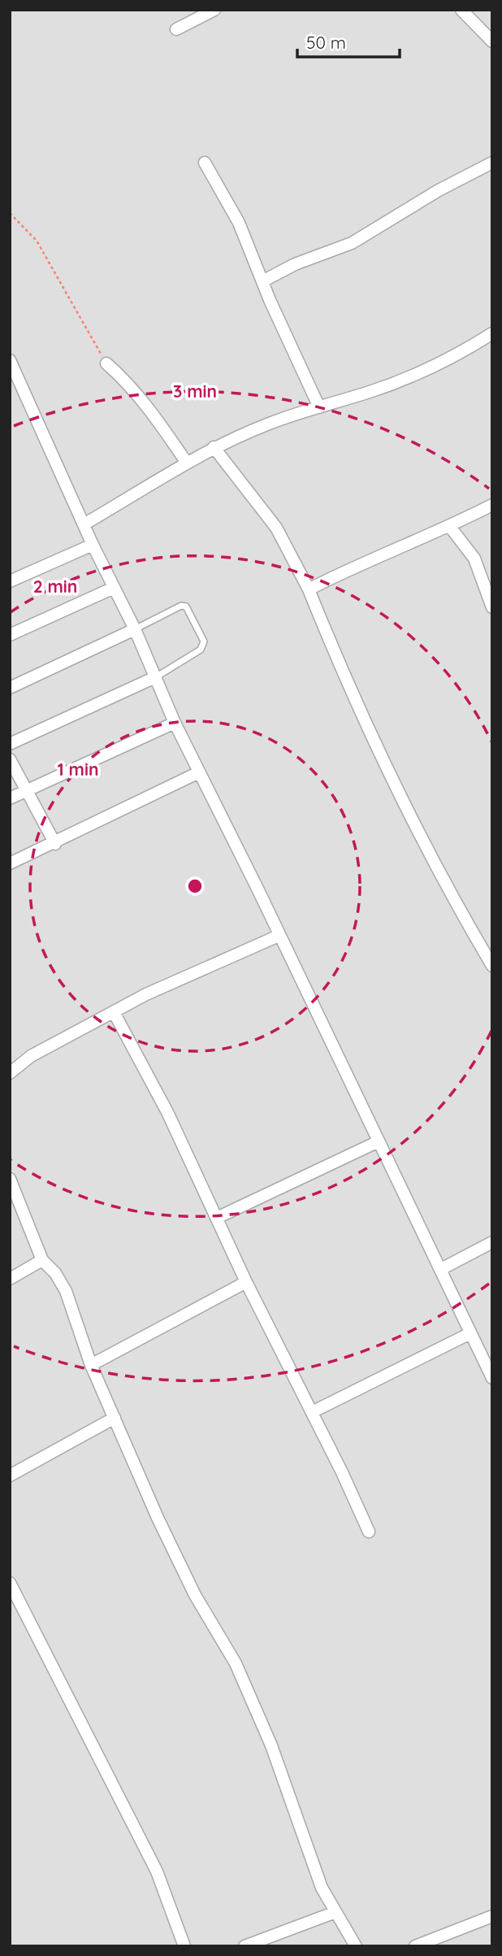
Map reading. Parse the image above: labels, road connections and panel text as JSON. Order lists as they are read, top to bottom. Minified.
{"scale_bar":"50 m","rings":["3 min","2 min","1 min"]}
